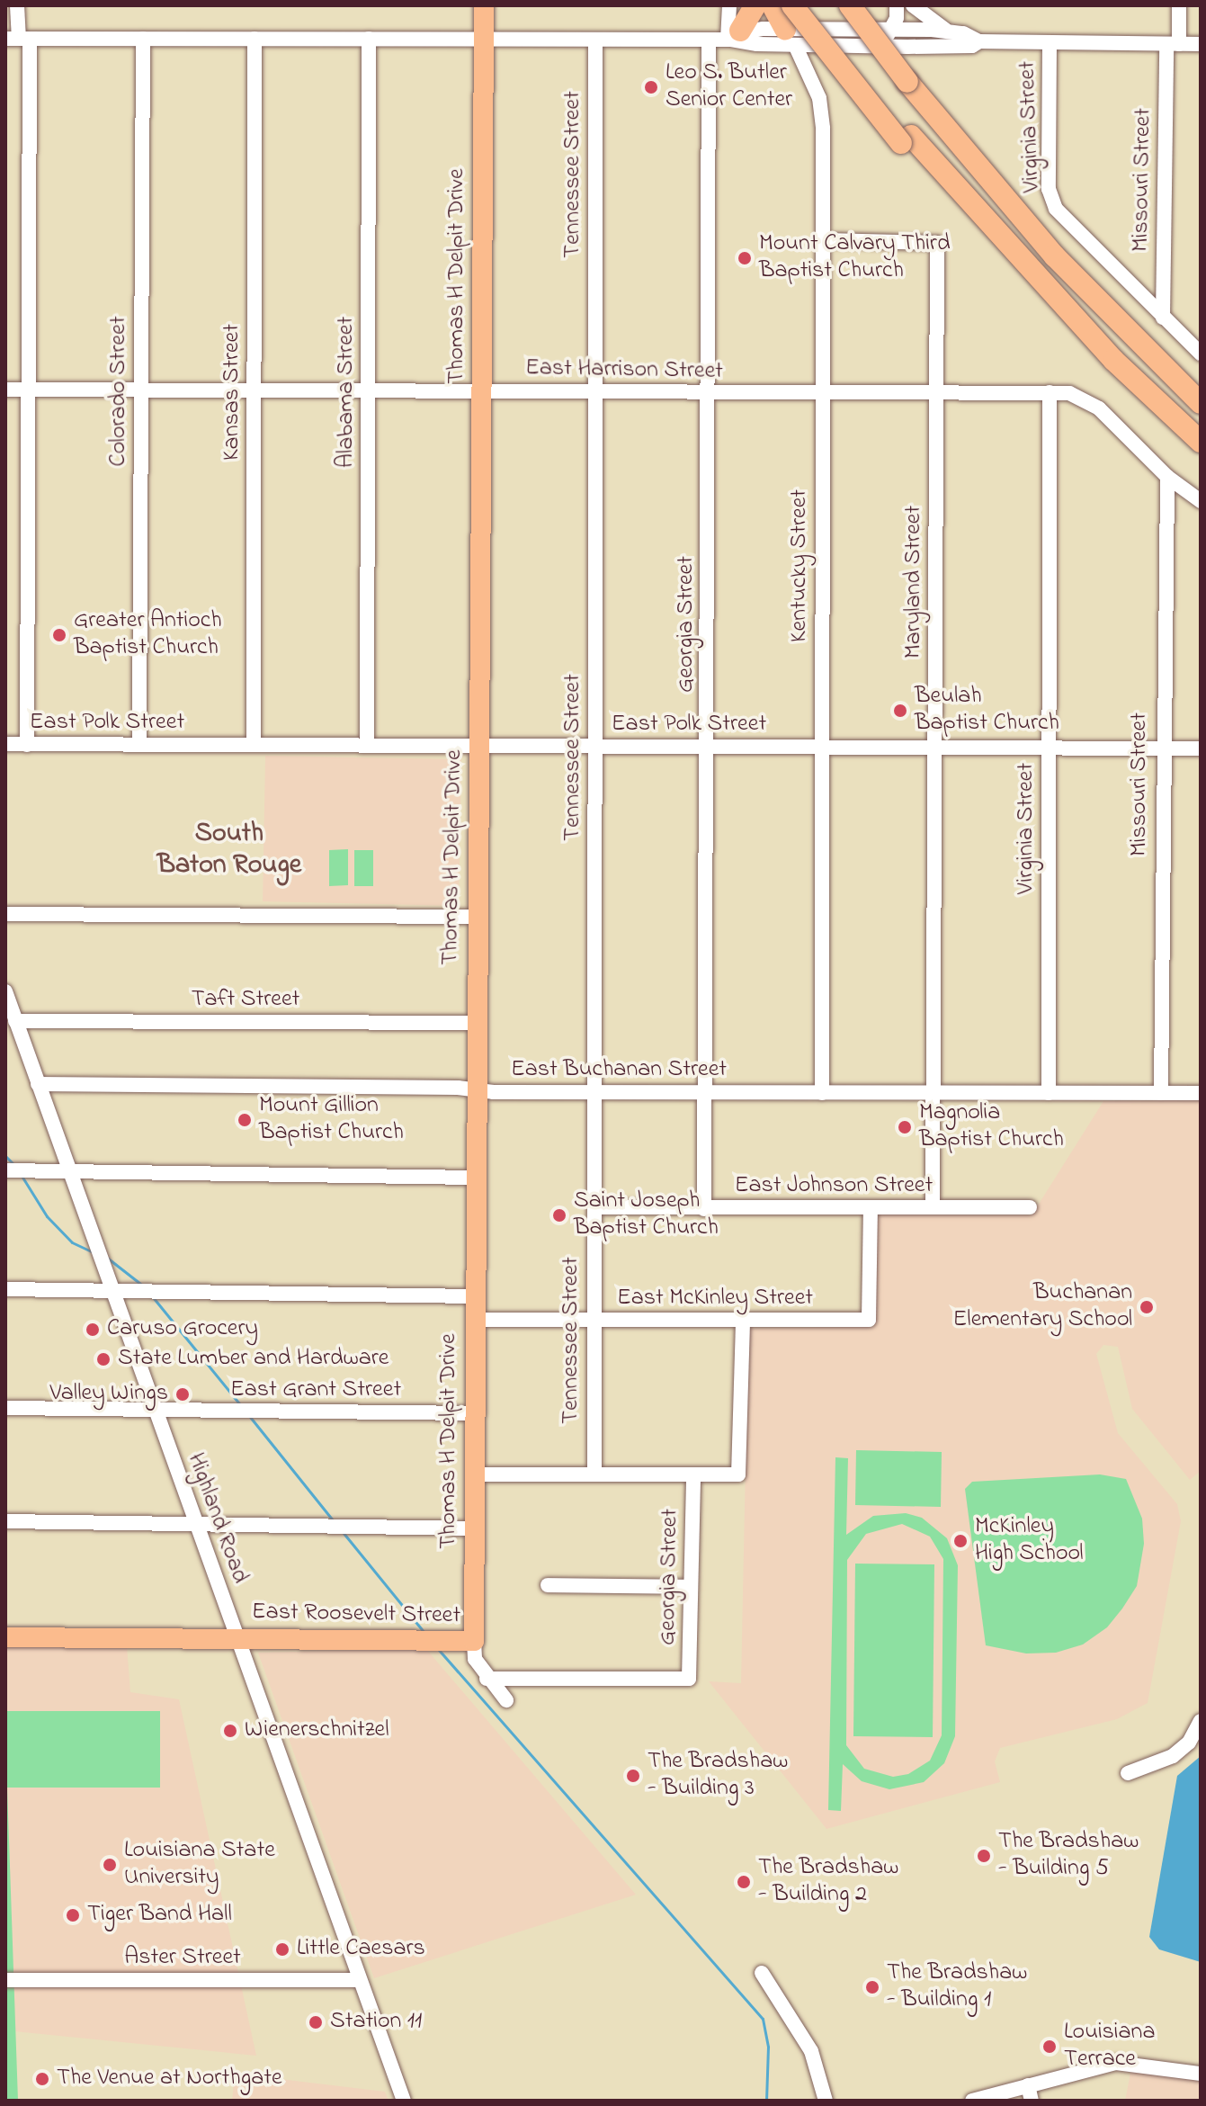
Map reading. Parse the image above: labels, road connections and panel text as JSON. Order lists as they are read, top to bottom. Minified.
{"streets":{"main road":["Thomas H Delpit Drive","East Roosevelt Street"],"street":["Virginia Street","Tennessee Street","Missouri Street","East Harrison Street","Colorado Street","Kansas Street","Alabama Street","Kentucky Street","Maryland Street","Georgia Street","East Polk Street","Taft Street","East Buchanan Street","East Johnson Street","East McKinley Street","East Grant Street","Highland Road","Aster Street"]},"crossings":[["Virginia Street","Missouri Street"],["Virginia Street","East Harrison Street"],["Virginia Street","East Polk Street"],["Virginia Street","East Buchanan Street"],["Tennessee Street","East Harrison Street"],["Tennessee Street","East Polk Street"],["Tennessee Street","East Buchanan Street"],["Tennessee Street","East Johnson Street"],["Tennessee Street","East McKinley Street"],["Missouri Street","East Harrison Street"],["Missouri Street","East Polk Street"],["Missouri Street","East Buchanan Street"],["Thomas H Delpit Drive","East Harrison Street"],["Thomas H Delpit Drive","Georgia Street"],["Thomas H Delpit Drive","East Polk Street"],["Thomas H Delpit Drive","Taft Street"],["Thomas H Delpit Drive","East Buchanan Street"],["Thomas H Delpit Drive","East McKinley Street"],["Thomas H Delpit Drive","East Grant Street"],["Thomas H Delpit Drive","East Roosevelt Street"],["East Harrison Street","Colorado Street"],["East Harrison Street","Kansas Street"],["East Harrison Street","Alabama Street"],["East Harrison Street","Kentucky Street"],["East Harrison Street","Maryland Street"],["East Harrison Street","Georgia Street"],["Colorado Street","East Polk Street"],["Kansas Street","East Polk Street"],["Alabama Street","East Polk Street"],["Kentucky Street","Maryland Street"],["Kentucky Street","East Polk Street"],["Kentucky Street","East Buchanan Street"],["Maryland Street","East Polk Street"],["Maryland Street","East Buchanan Street"],["Maryland Street","East Johnson Street"],["Georgia Street","East Polk Street"],["Georgia Street","East Buchanan Street"],["Georgia Street","East Johnson Street"],["Taft Street","Highland Road"],["East Buchanan Street","Highland Road"],["East Johnson Street","East McKinley Street"],["East Grant Street","Highland Road"],["Highland Road","East Roosevelt Street"],["Highland Road","Aster Street"]],"districts":["South Baton Rouge"],"places":["Leo S. Butler Senior Center","Mount Calvary Third Baptist Church","Greater Antioch Baptist Church","Beulah Baptist Church","Mount Gillion Baptist Church","Magnolia Baptist Church","Saint Joseph Baptist Church","Buchanan Elementary School","Caruso Grocery","State Lumber and Hardware","Valley Wings","McKinley High School","Wienerschnitzel","The Bradshaw - Building 3","The Bradshaw - Building 5","Louisiana State University","The Bradshaw - Building 2","Tiger Band Hall","Little Caesars","The Bradshaw - Building 1","Station 11","Louisiana Terrace","The Venue at Northgate"]}
